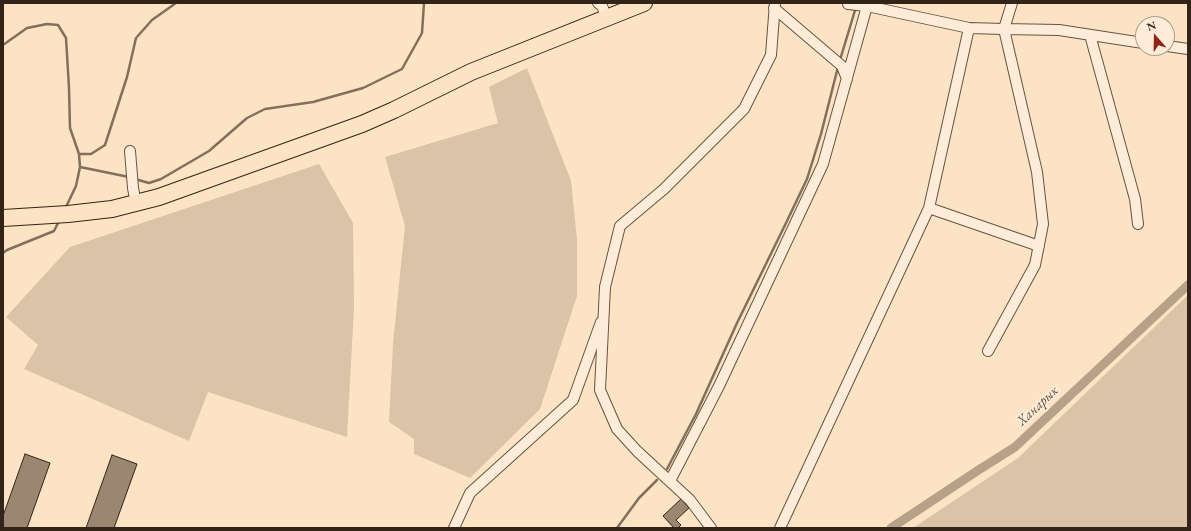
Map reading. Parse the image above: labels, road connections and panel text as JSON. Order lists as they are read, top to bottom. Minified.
{"water":["Ханарык"],"north":"top"}
